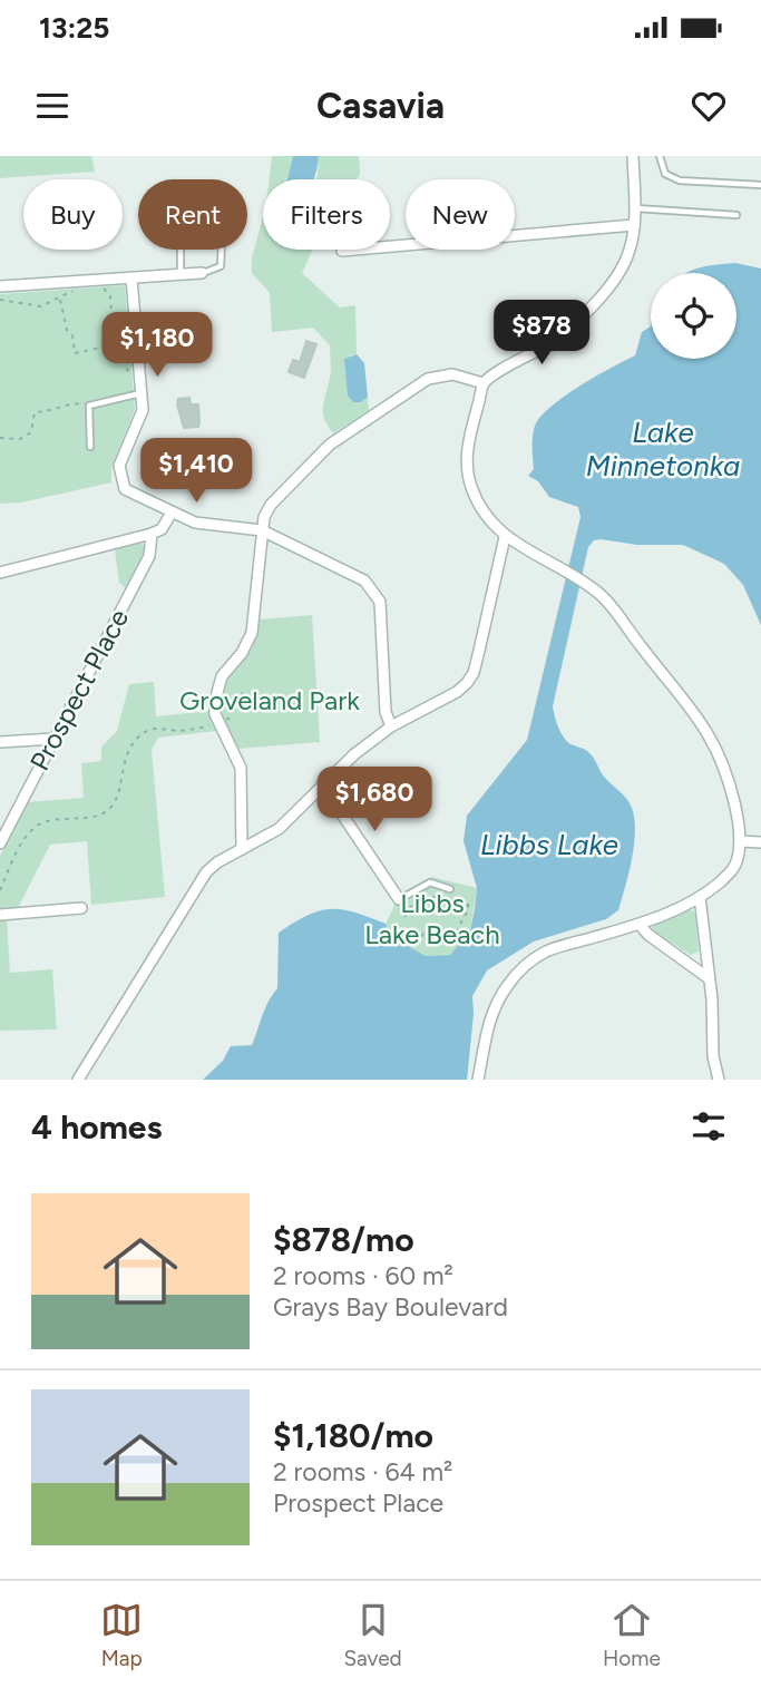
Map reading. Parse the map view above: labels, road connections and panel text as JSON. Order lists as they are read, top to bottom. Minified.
{"streets":{"street":["Prospect Place"]},"water":["Lake Minnetonka","Libbs Lake"],"parks":["Groveland Park","Libbs Lake Beach"],"page":{"status":"13:25","header":"Casavia","chip":["Buy","Rent","Filters","New"],"price":["$878","$1,180","$1,410","$1,680"],"heading":"4 homes","list":[{"name":"$878/mo","note":"2 rooms · 60 m² · Grays Bay Boulevard"},{"name":"$1,180/mo","note":"2 rooms · 64 m² · Prospect Place"}],"tabs":["Map","Saved","Home"]}}
